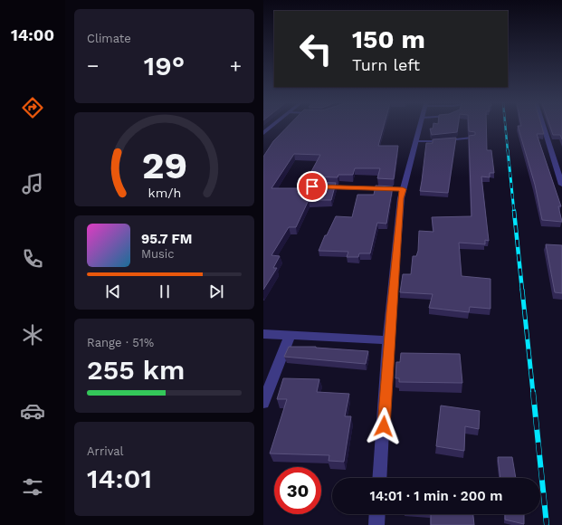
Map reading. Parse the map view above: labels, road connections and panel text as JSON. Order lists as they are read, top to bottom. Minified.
{"page":{"tabs":"14:00","tile":["Climate",["Range · 51%","255 km"],["Arrival","14:01"]],"turn":["150 m","Turn left"],"heat":["−","19°","+"],"song":["95.7 FM","Music"],"limit":"30","trip":"14:01 · 1 min · 200 m","gauge":["29","km/h"]}}
